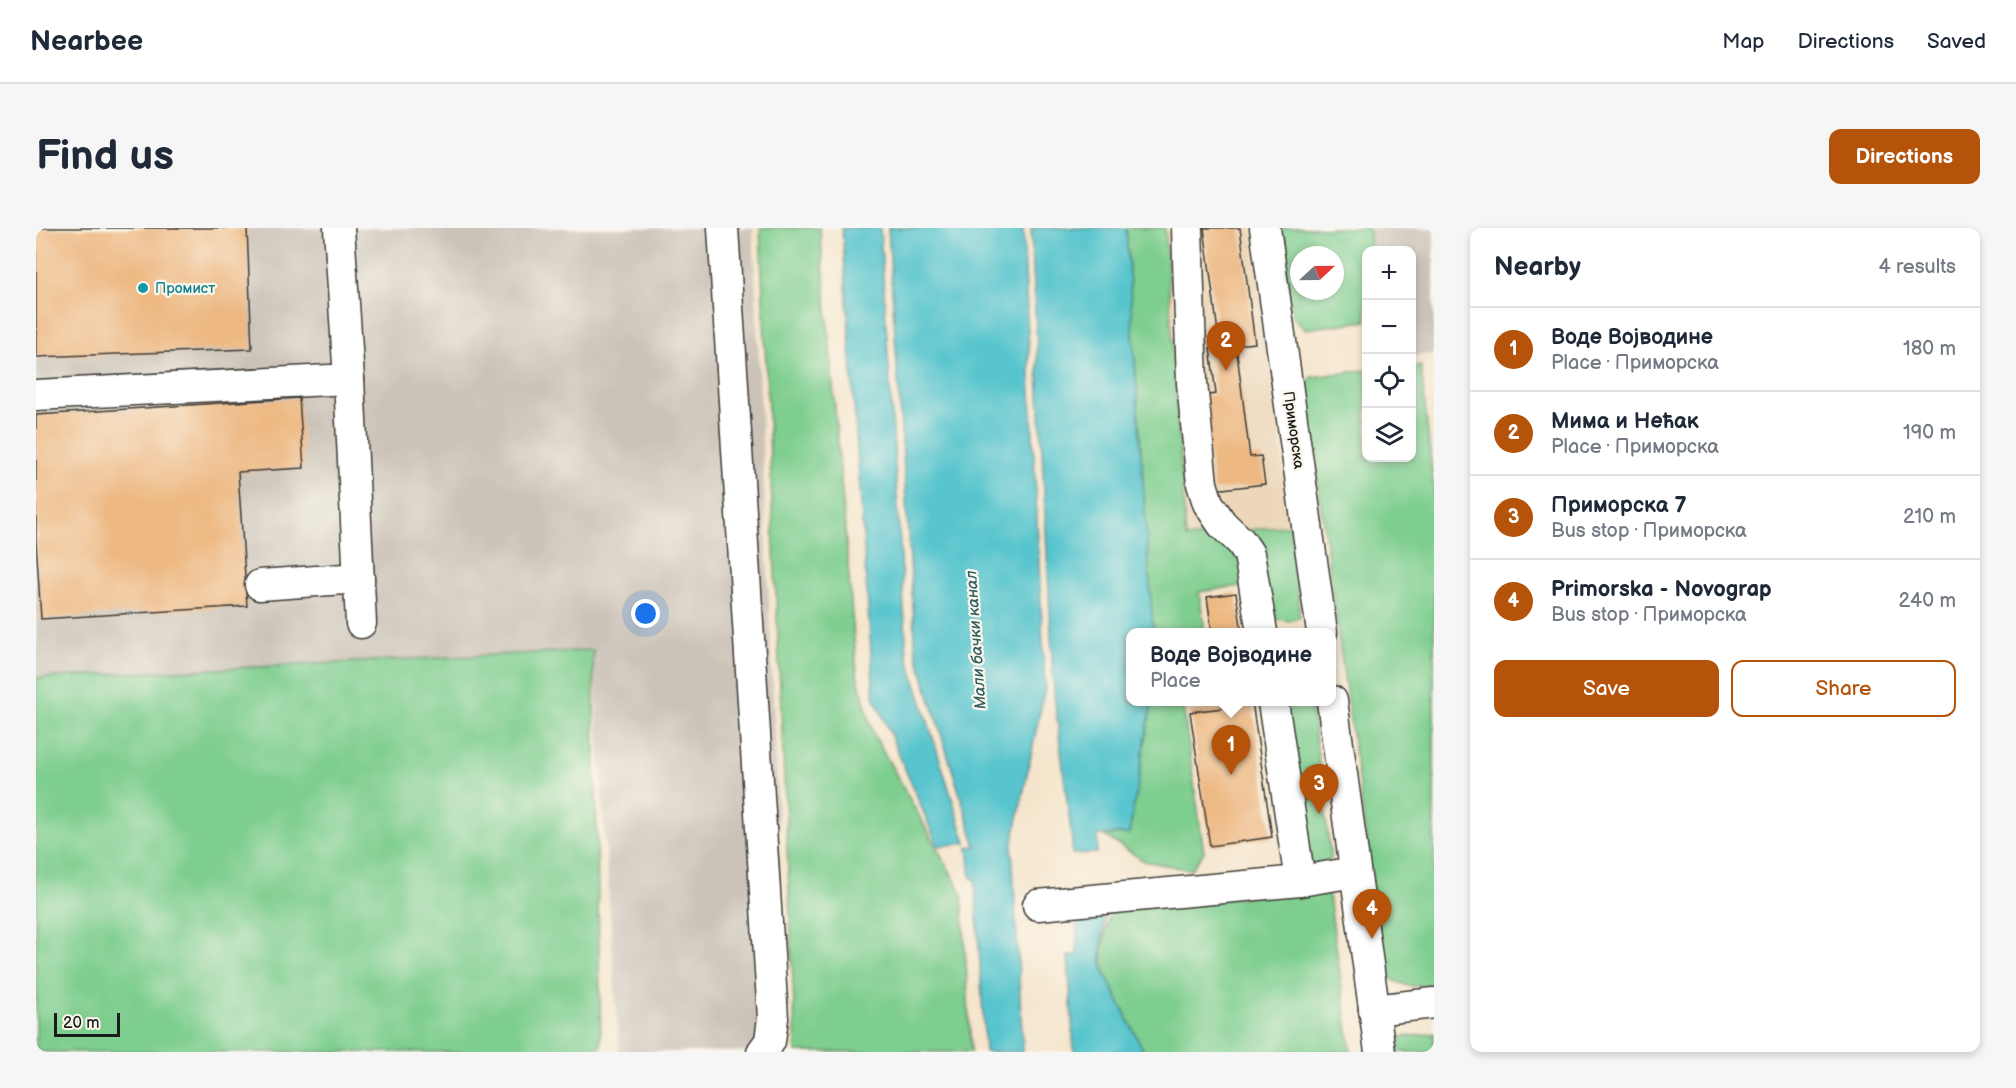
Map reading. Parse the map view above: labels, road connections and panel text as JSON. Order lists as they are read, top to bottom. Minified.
{"streets":{"street":["Приморска"]},"water":["Мали бачки канал"],"places":["Промист"],"scale_bar":"20 m","north":"right","page":{"header":"Nearbee","nav":["Map","Directions","Saved"],"buttons":["Directions",["Save","Share"]],"title":"Find us","heading":["Nearby","4 results"],"map_buttons":["+","−"],"list":[{"mark":"1","name":"Воде Војводине","note":"Place · Приморска","value":"180 m"},{"mark":"2","name":"Мима и Нећак","note":"Place · Приморска","value":"190 m"},{"mark":"3","name":"Приморска 7","note":"Bus stop · Приморска","value":"210 m"},{"mark":"4","name":"Primorska - Novograp","note":"Bus stop · Приморска","value":"240 m"}],"pins":["2","1","3","4"],"popup":["Воде Војводине","Place"],"scale":"20 m"}}
